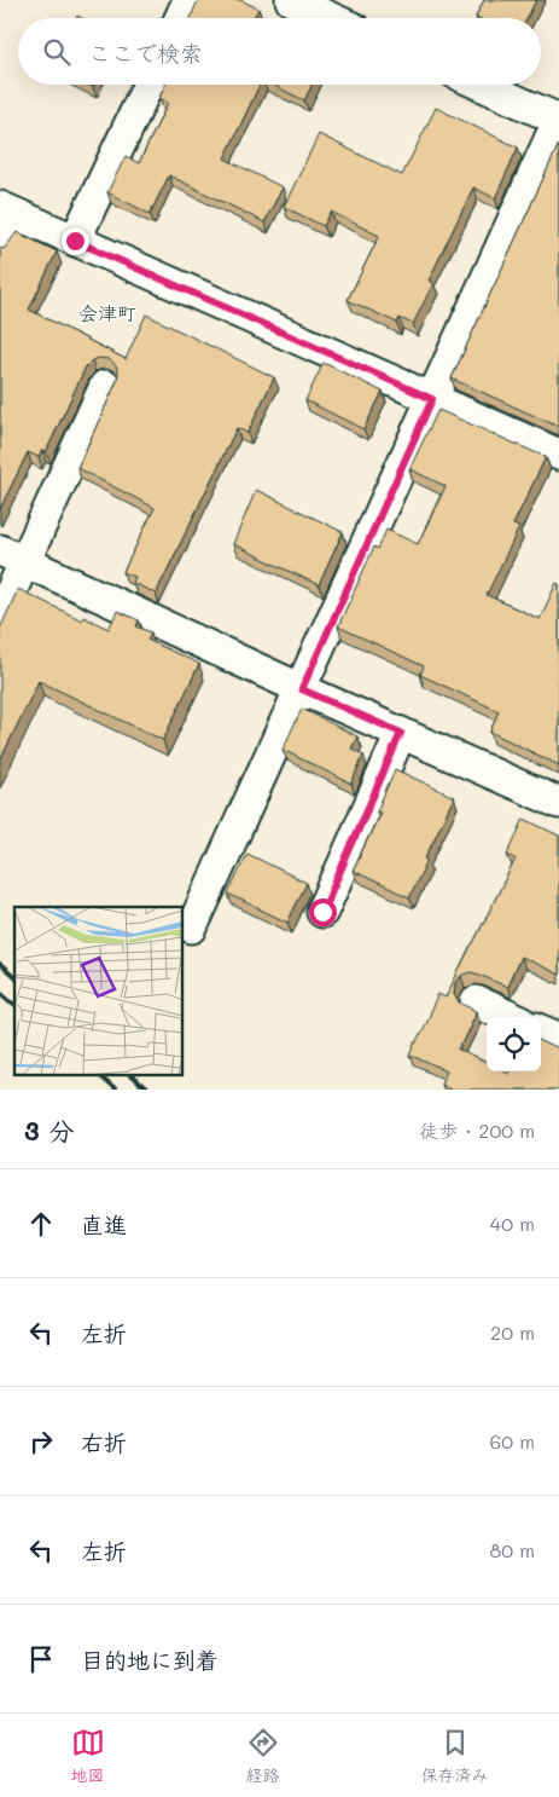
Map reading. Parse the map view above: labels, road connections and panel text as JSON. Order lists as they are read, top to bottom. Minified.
{"districts":["会津町"],"page":{"search":"ここで検索","heading":["3 分","徒歩 · 200 m"],"list":[["直進","40 m"],["左折","20 m"],["右折","60 m"],["左折","80 m"],"目的地に到着"],"nav":["地図","経路","保存済み"]}}
